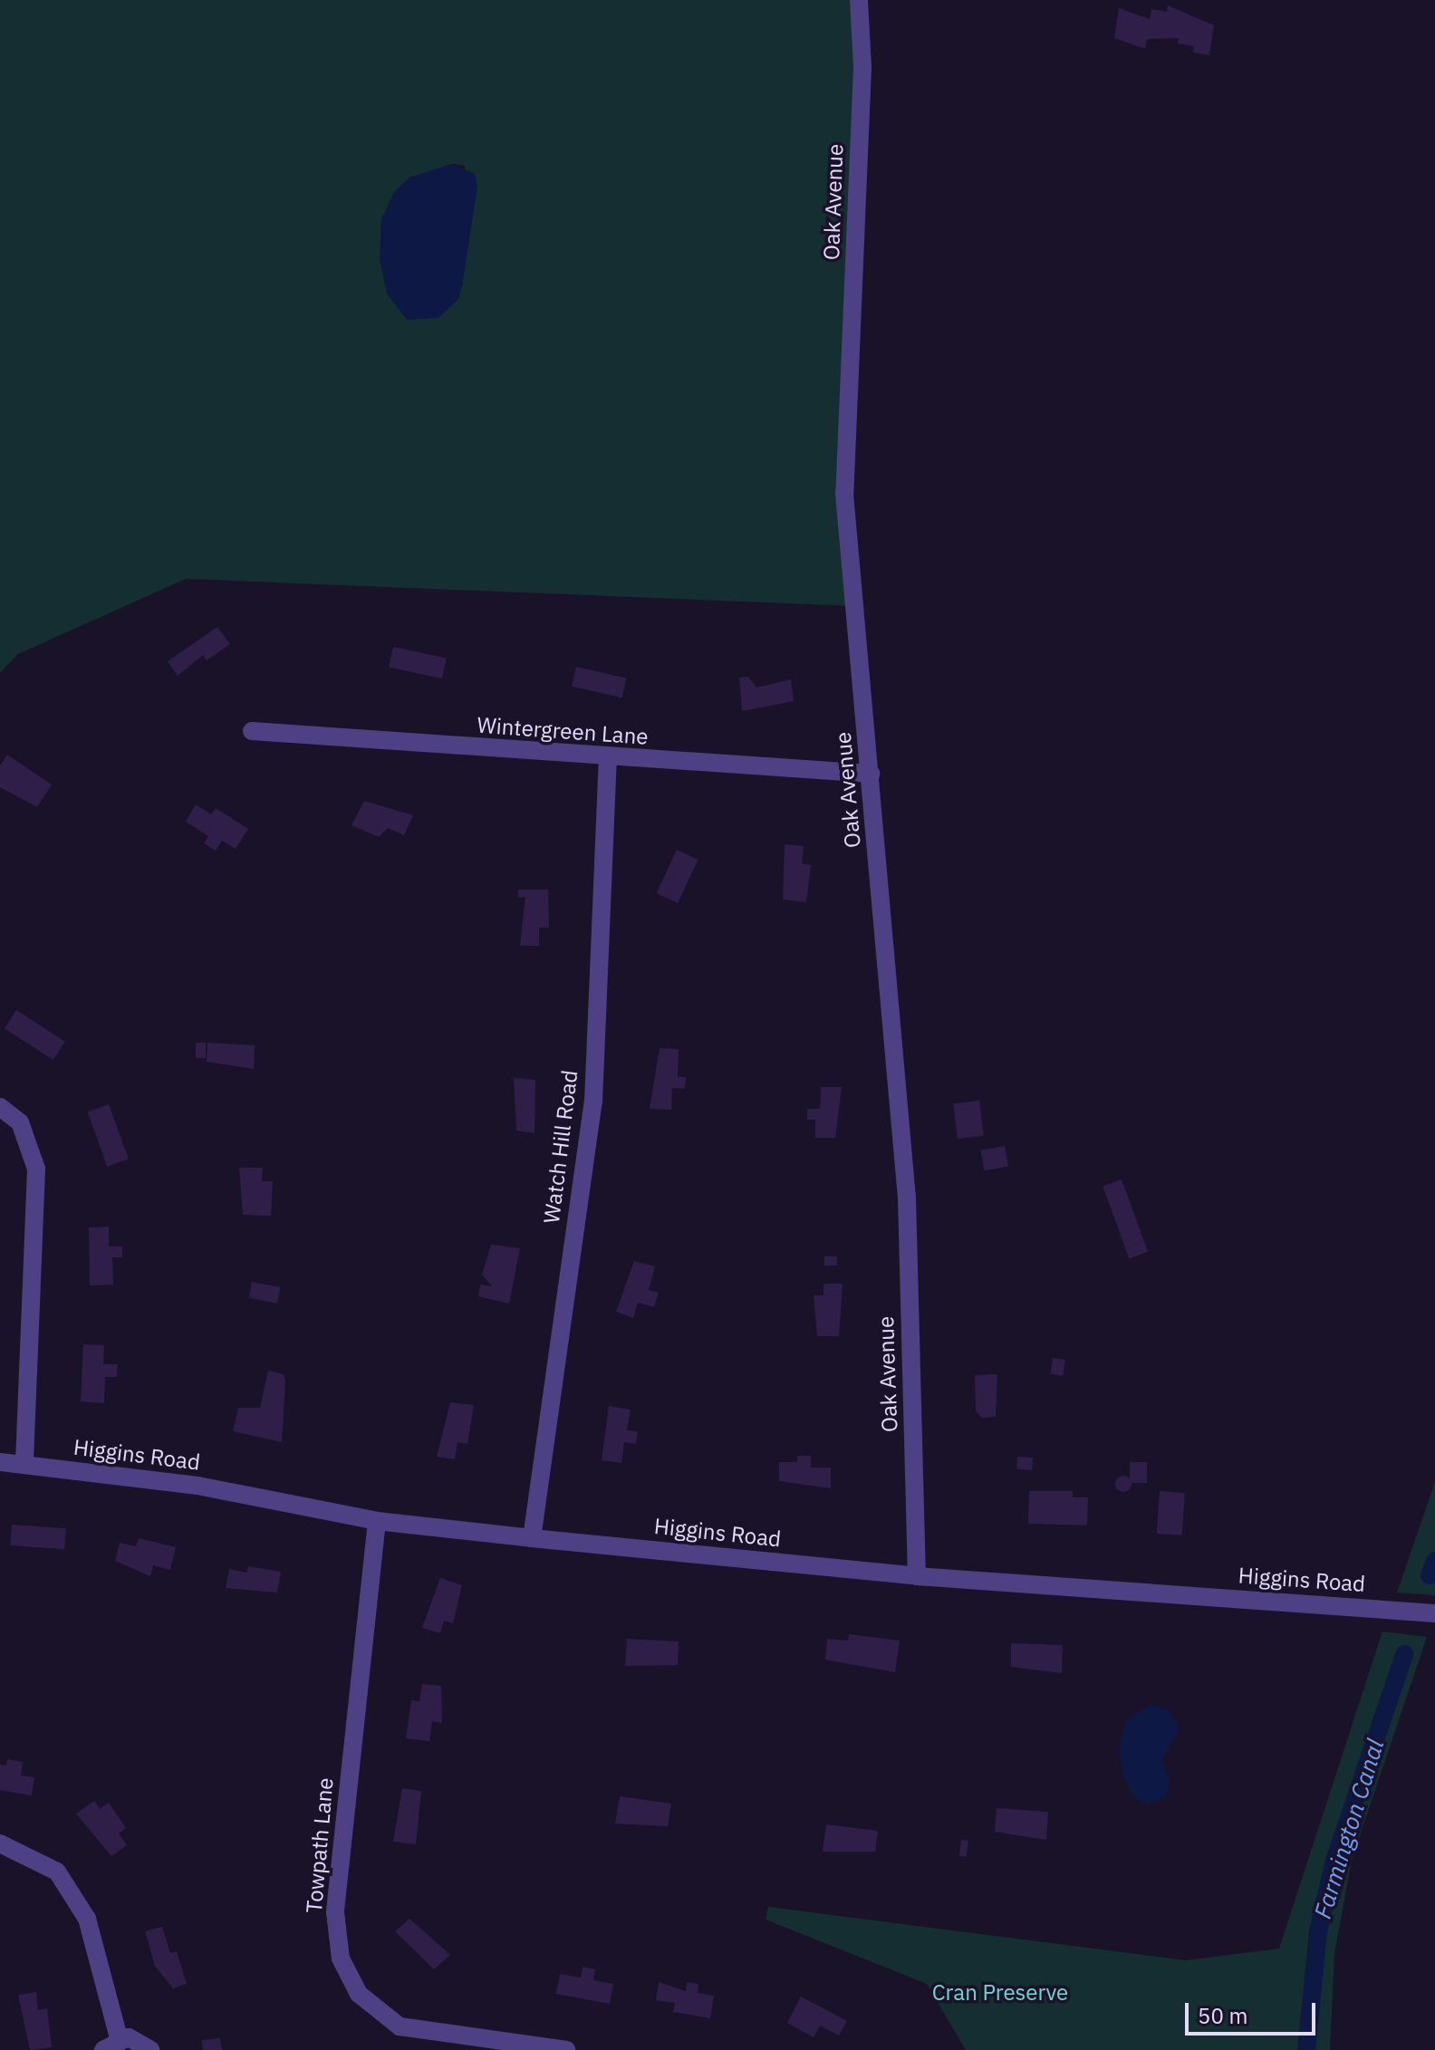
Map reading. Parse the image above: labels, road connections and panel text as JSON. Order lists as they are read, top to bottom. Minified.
{"streets":{"street":["Oak Avenue","Wintergreen Lane","Watch Hill Road","Higgins Road","Towpath Lane"]},"crossings":[["Oak Avenue","Wintergreen Lane"],["Oak Avenue","Higgins Road"],["Wintergreen Lane","Watch Hill Road"],["Watch Hill Road","Higgins Road"],["Higgins Road","Towpath Lane"]],"water":["Farmington Canal"],"parks":["Cran Preserve"],"scale_bar":"50 m"}
